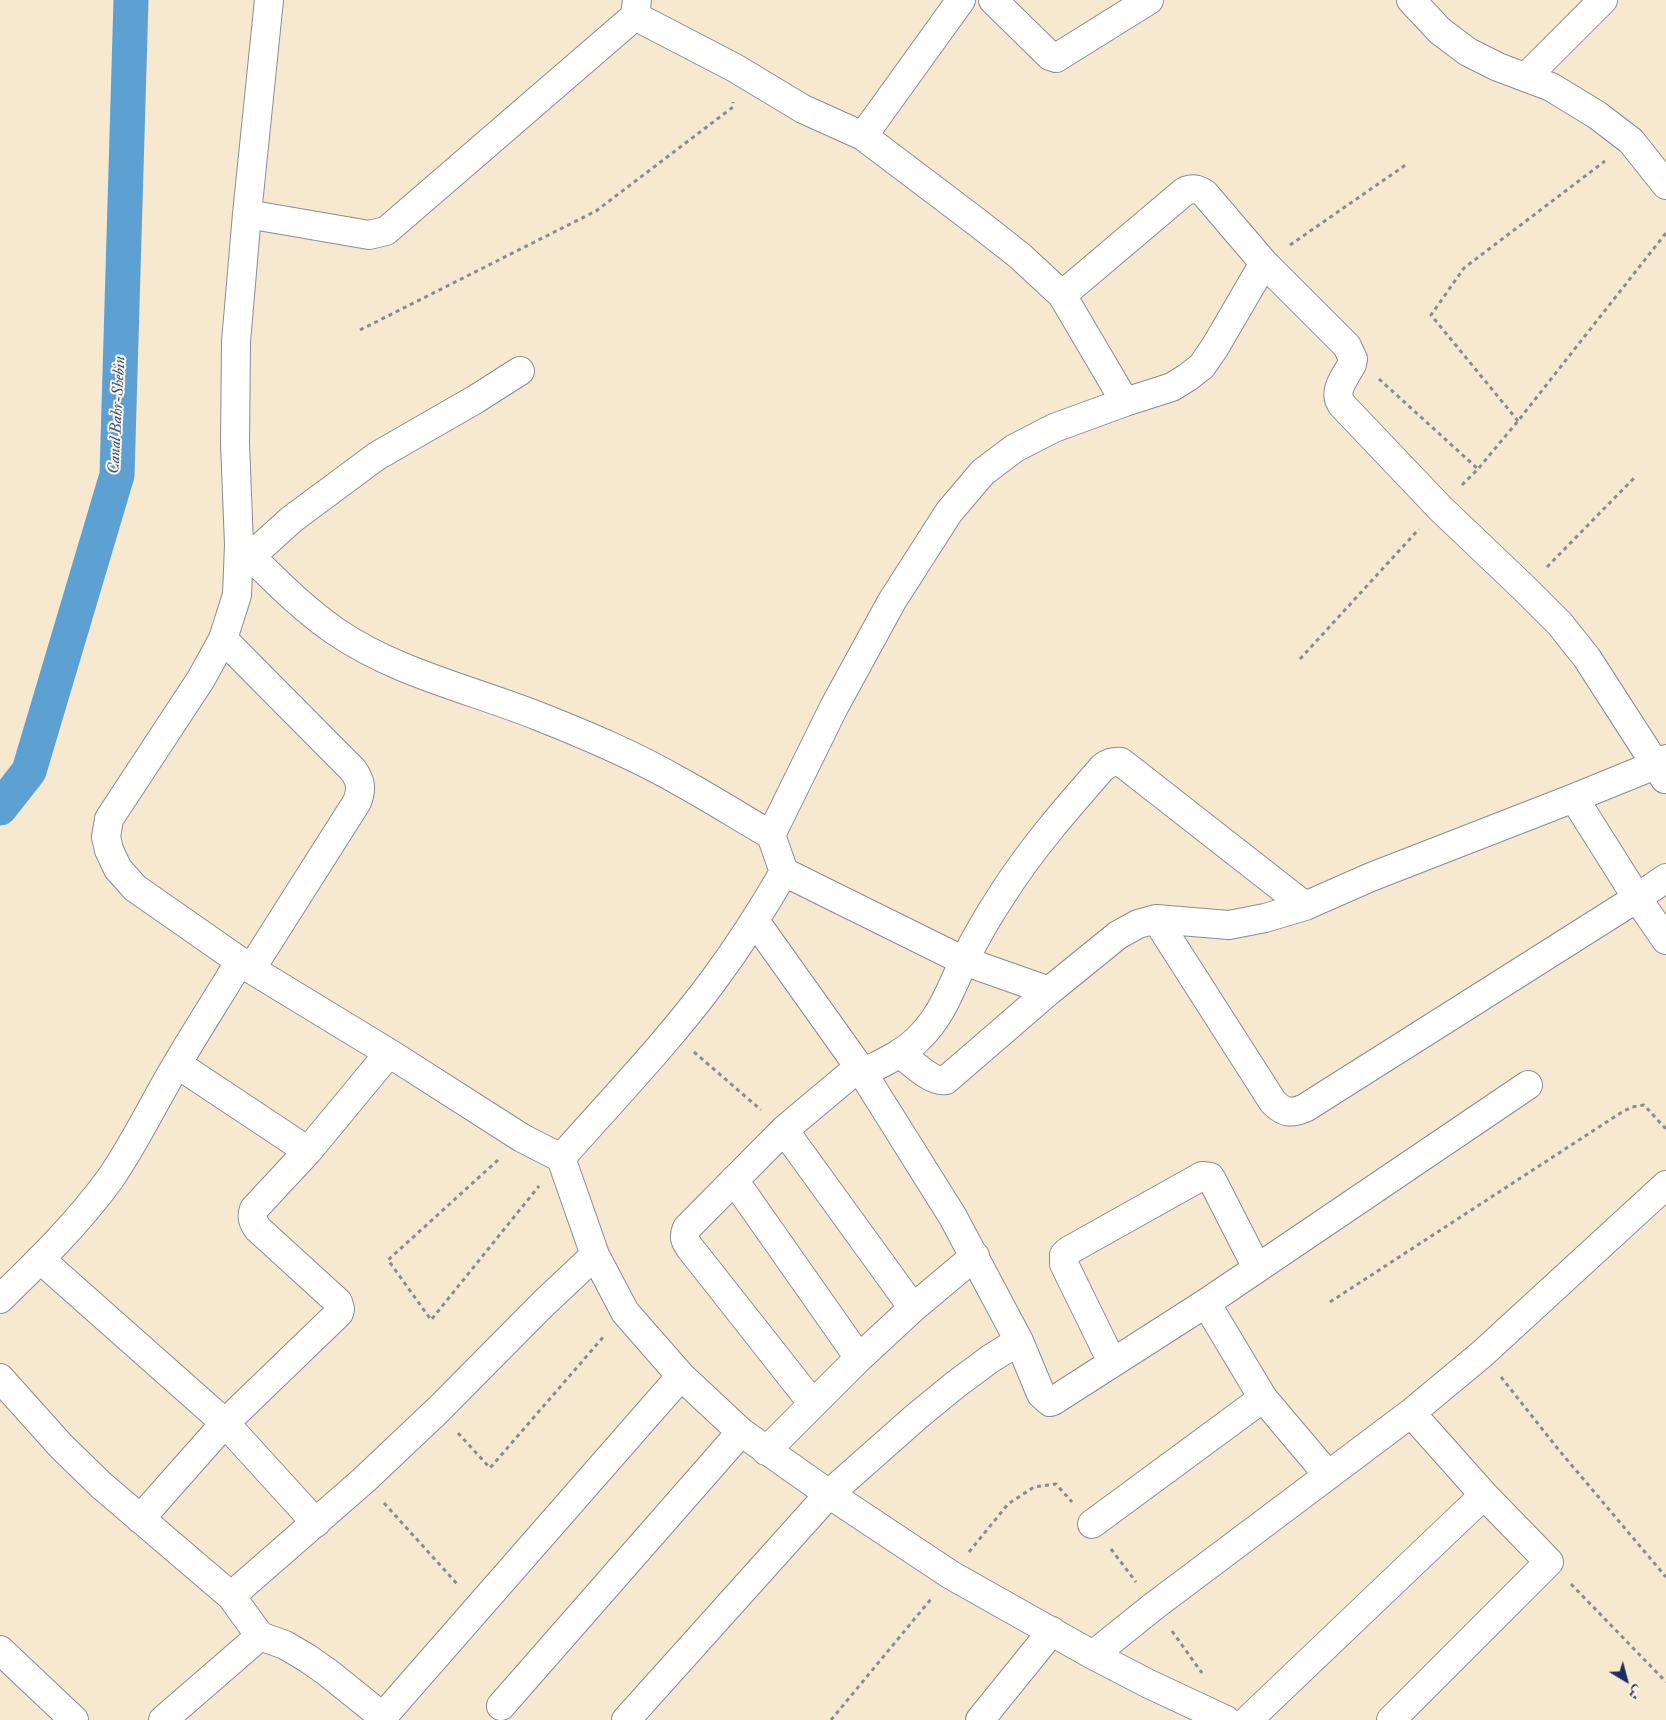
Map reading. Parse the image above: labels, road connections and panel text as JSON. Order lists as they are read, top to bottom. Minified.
{"water":["Canal Bahr-Shebin"],"north":"bottom right"}
